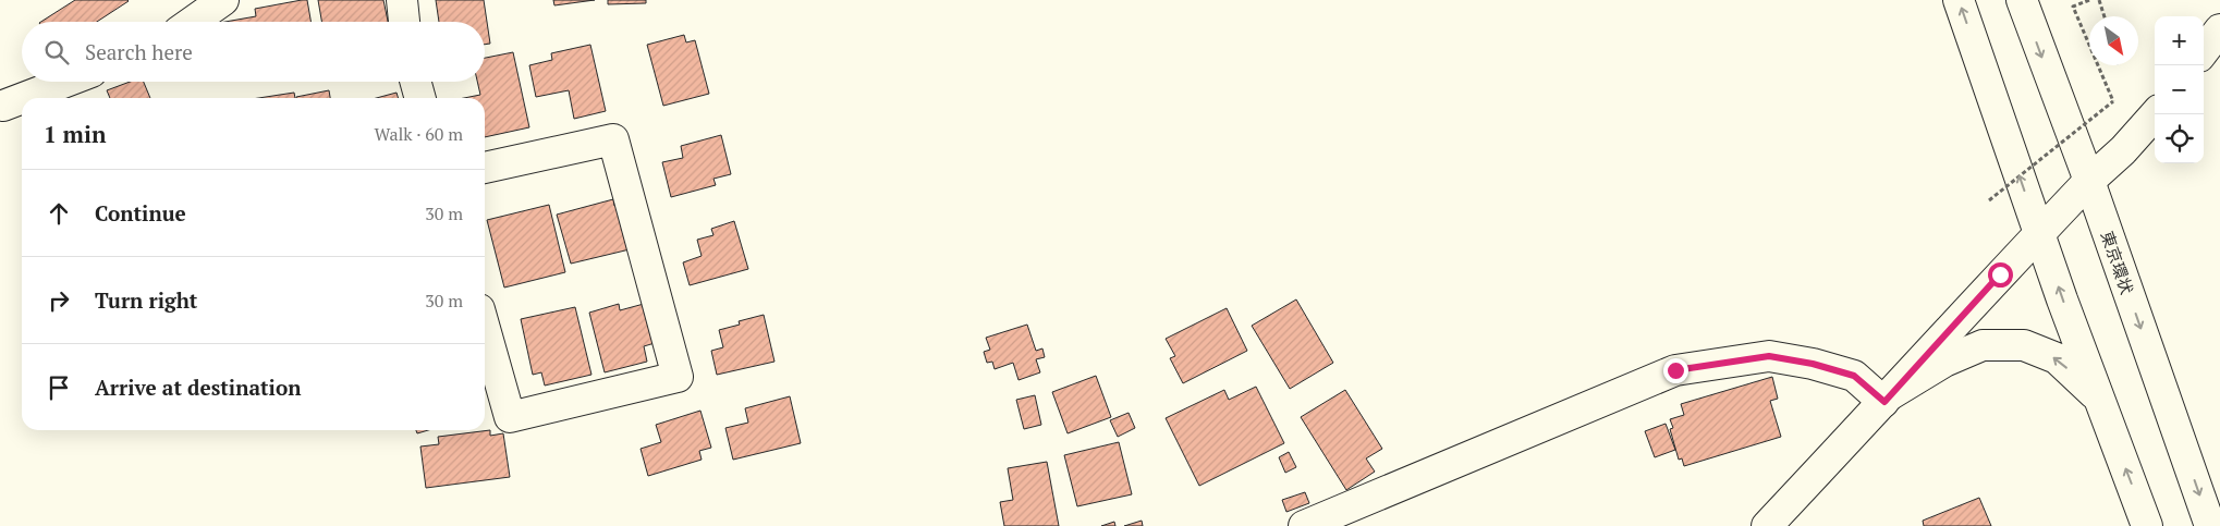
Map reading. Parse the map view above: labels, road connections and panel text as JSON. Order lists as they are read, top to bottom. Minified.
{"streets":{"main road":["東京環状"]},"north":"bottom right","page":{"map_buttons":["+","−"],"search":"Search here","heading":["1 min","Walk · 60 m"],"list":[["Continue","30 m"],["Turn right","30 m"],"Arrive at destination"]}}
